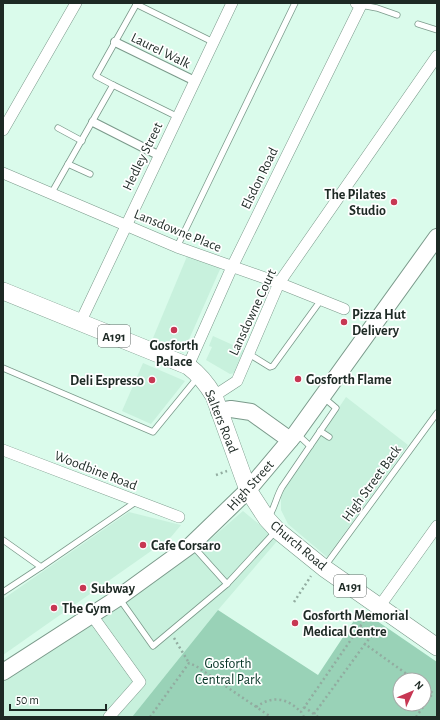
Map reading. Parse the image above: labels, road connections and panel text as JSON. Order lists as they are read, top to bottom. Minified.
{"streets":{"main road":["A191","Salters Road","High Street","Church Road"],"street":["Laurel Walk","Hedley Street","Elsdon Road","Lansdowne Place","Lansdowne Court","Woodbine Road"],"lane":["High Street Back"]},"crossings":[["Laurel Walk","Hedley Street"],["Hedley Street","Lansdowne Place"],["Hedley Street","A191"],["Elsdon Road","Lansdowne Place"],["Elsdon Road","A191"],["Elsdon Road","Salters Road"],["Lansdowne Place","Lansdowne Court"],["Lansdowne Court","Salters Road"],["A191","Salters Road"],["Salters Road","High Street"],["Salters Road","Church Road"],["High Street Back","Church Road"],["High Street","Church Road"]],"parks":["Gosforth Central Park"],"places":["The Pilates Studio","Pizza Hut Delivery","Gosforth Palace","Gosforth Flame","Deli Espresso","Cafe Corsaro","Subway","The Gym","Gosforth Memorial Medical Centre"],"scale_bar":"50 m","north":"top right"}
